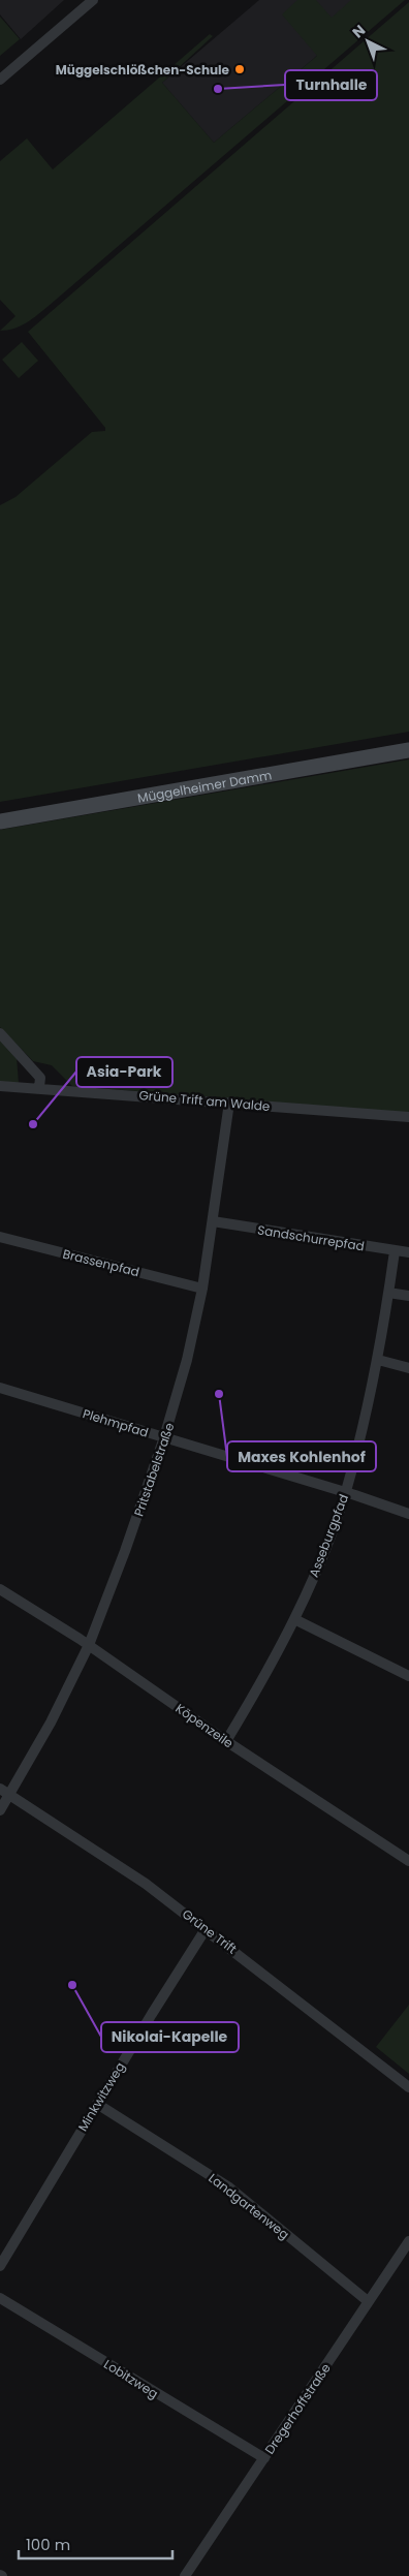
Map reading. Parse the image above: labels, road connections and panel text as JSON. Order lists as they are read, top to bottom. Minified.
{"streets":{"main road":["Müggelheimer Damm"],"street":["Grüne Trift am Walde","Sandschurrepfad","Brassenpfad","Plehmpfad","Pritstabelstraße","Asseburgpfad","Köpenzeile","Grüne Trift","Minkwitzweg","Landgartenweg","Lobitzweg","Dregerhoffstraße"]},"crossings":[["Grüne Trift am Walde","Pritstabelstraße"],["Sandschurrepfad","Pritstabelstraße"],["Sandschurrepfad","Asseburgpfad"],["Brassenpfad","Pritstabelstraße"],["Plehmpfad","Pritstabelstraße"],["Plehmpfad","Asseburgpfad"],["Pritstabelstraße","Köpenzeile"],["Pritstabelstraße","Grüne Trift"],["Asseburgpfad","Köpenzeile"],["Grüne Trift","Minkwitzweg"],["Minkwitzweg","Landgartenweg"],["Landgartenweg","Dregerhoffstraße"],["Lobitzweg","Dregerhoffstraße"]],"places":["Müggelschlößchen-Schule","Turnhalle","Asia-Park","Maxes Kohlenhof","Nikolai-Kapelle"],"scale_bar":"100 m","north":"top left"}
